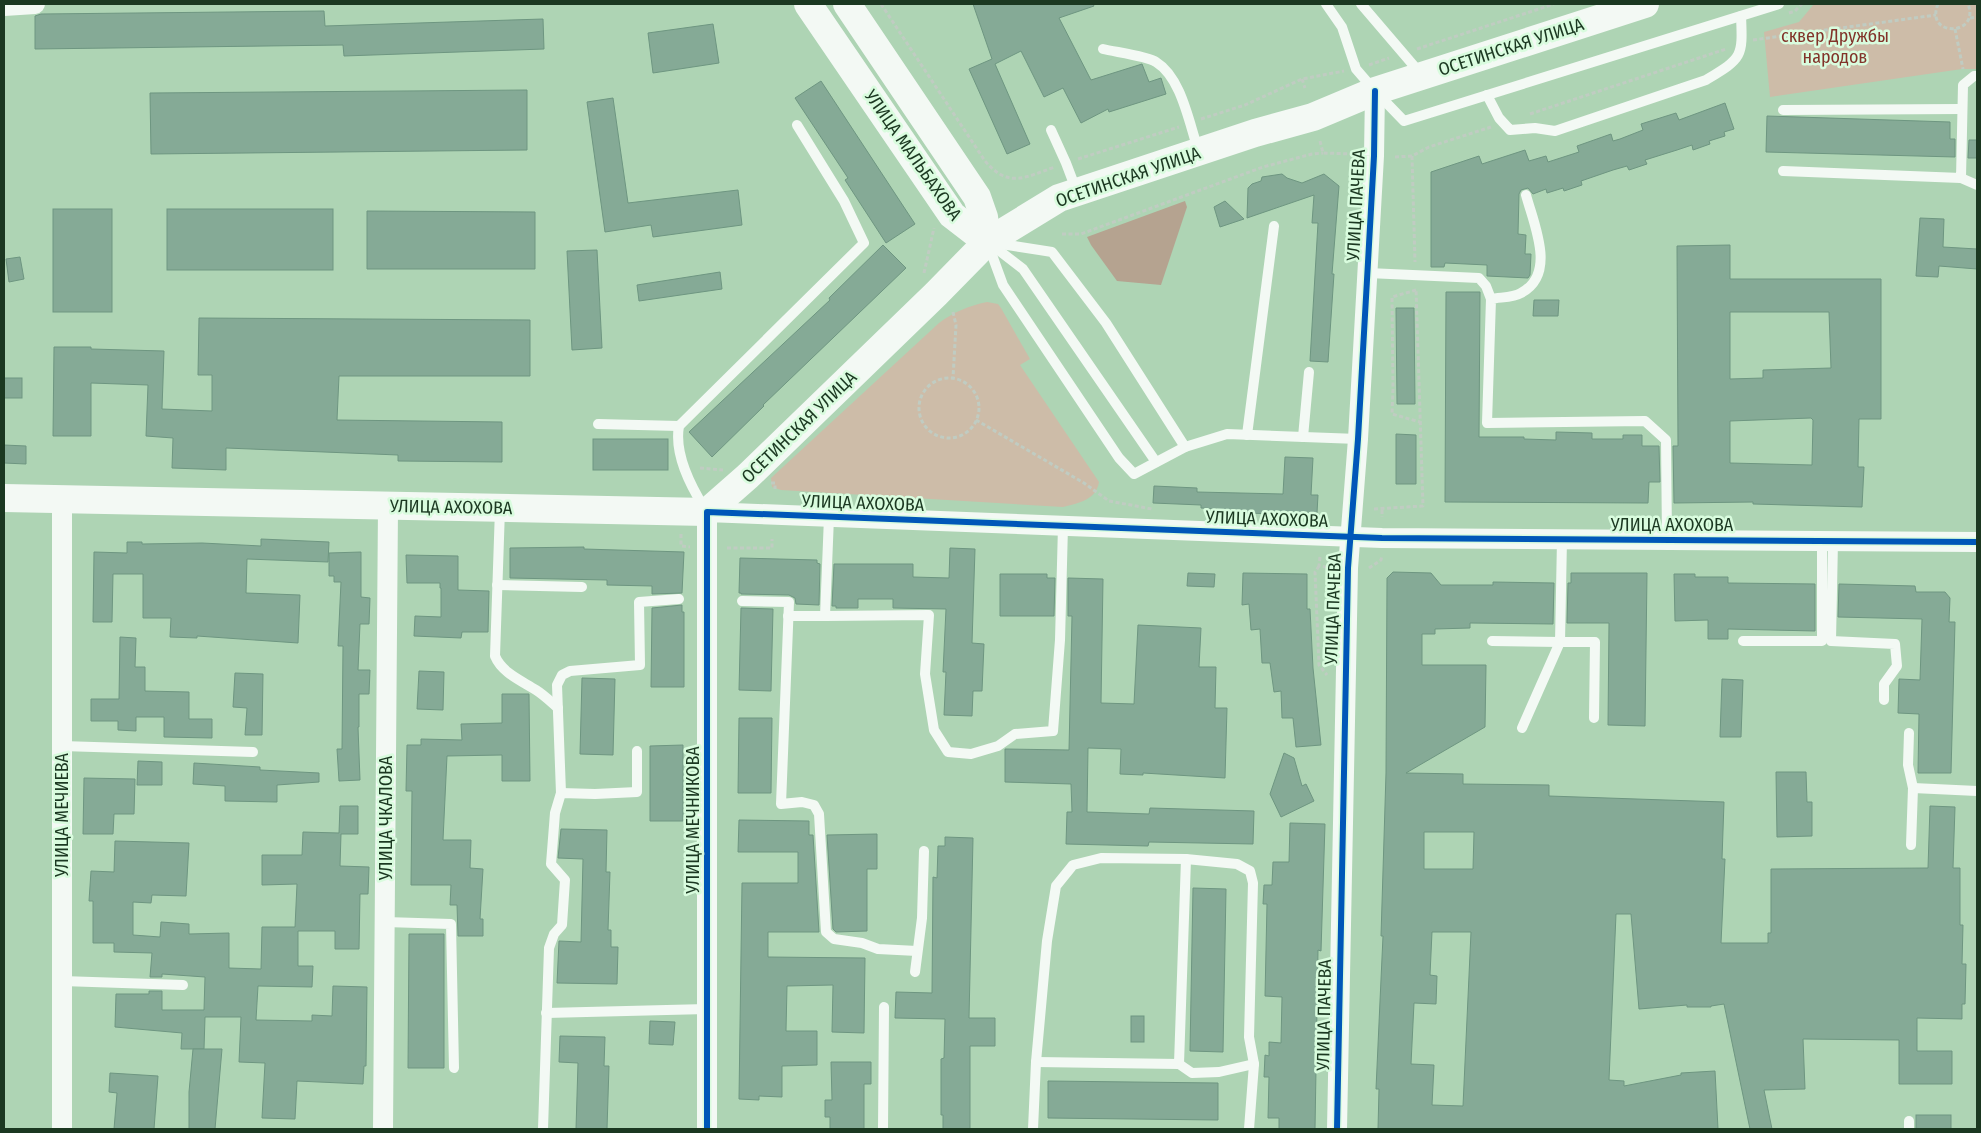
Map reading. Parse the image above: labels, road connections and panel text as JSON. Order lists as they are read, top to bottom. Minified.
{"streets":{"main road":["ОСЕТИНСКАЯ УЛИЦА","УЛИЦА МАЛЬБАХОВА","УЛИЦА АХОХОВА"],"street":["УЛИЦА ПАЧЕВА","УЛИЦА МЕЧИЕВА","УЛИЦА ЧКАЛОВА","УЛИЦА МЕЧНИКОВА"]},"crossings":[["ОСЕТИНСКАЯ УЛИЦА","УЛИЦА МАЛЬБАХОВА"],["ОСЕТИНСКАЯ УЛИЦА","УЛИЦА ПАЧЕВА"],["ОСЕТИНСКАЯ УЛИЦА","УЛИЦА АХОХОВА"],["ОСЕТИНСКАЯ УЛИЦА","УЛИЦА МЕЧНИКОВА"],["УЛИЦА ПАЧЕВА","УЛИЦА АХОХОВА"],["УЛИЦА АХОХОВА","УЛИЦА МЕЧИЕВА"],["УЛИЦА АХОХОВА","УЛИЦА ЧКАЛОВА"],["УЛИЦА АХОХОВА","УЛИЦА МЕЧНИКОВА"]],"parks":["сквер Дружбы народов"]}
